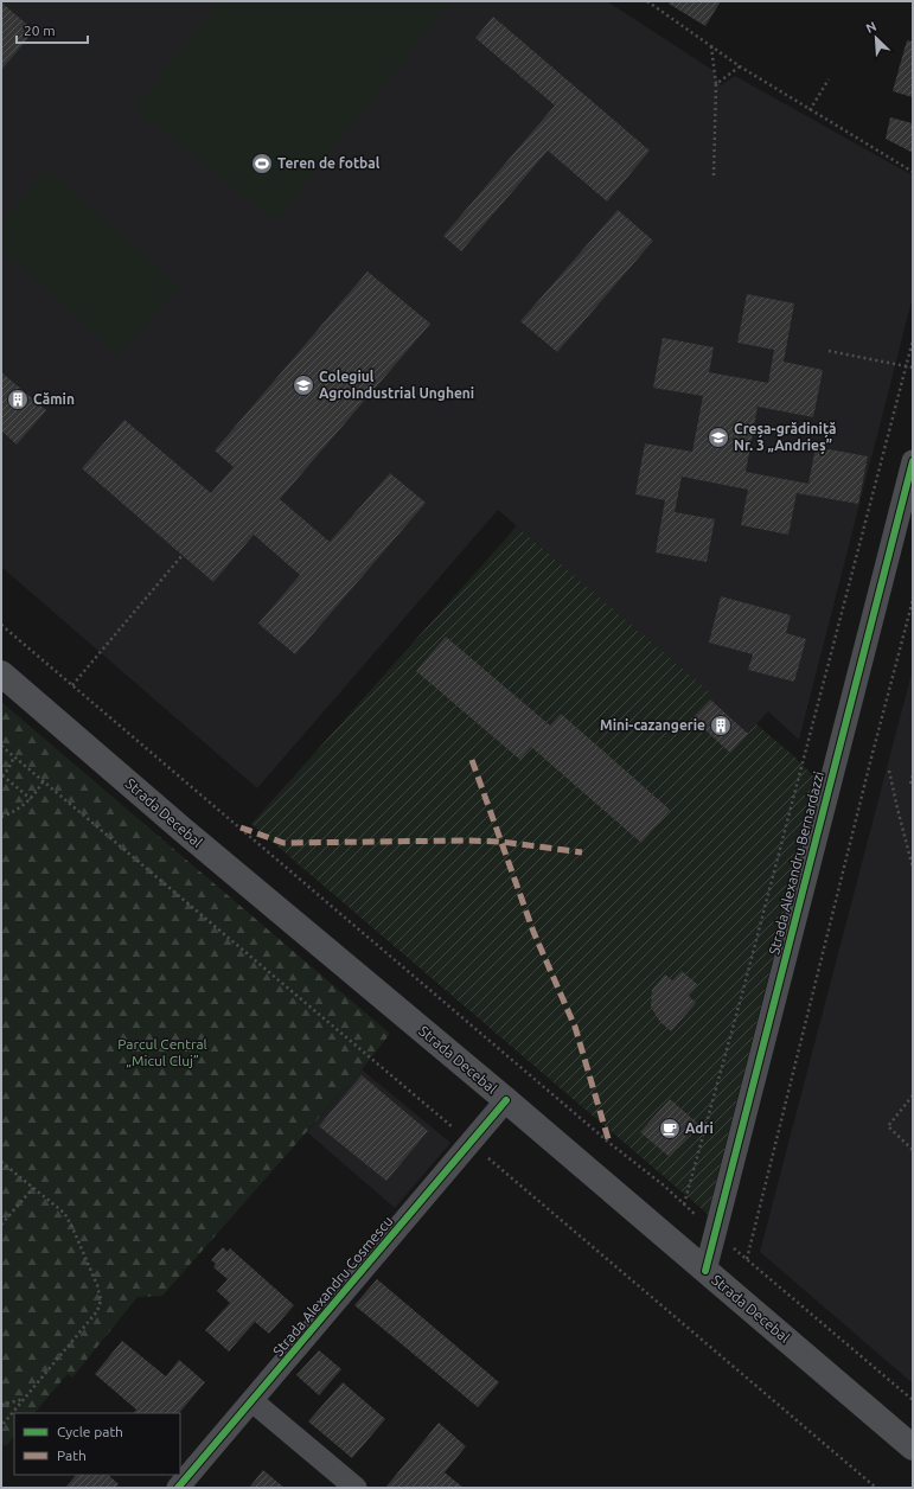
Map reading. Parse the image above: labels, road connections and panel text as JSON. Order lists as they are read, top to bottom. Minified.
{"streets":{"main road":["Strada Decebal"],"street":["Strada Alexandru Bernardazzi","Strada Alexandru Cosmescu"]},"crossings":[["Strada Decebal","Strada Alexandru Bernardazzi"],["Strada Decebal","Strada Alexandru Cosmescu"]],"parks":["Parcul Central „Micul Cluj”"],"places":{"sports":["Teren de fotbal"],"school or university":["Colegiul AgroIndustrial Ungheni","Creșa-grădiniță Nr. 3 „Andrieș”"],"building":["Cămin","Mini-cazangerie"],"cafe":["Adri"]},"legend":["Cycle path","Path"],"scale_bar":"20 m","north":"top left"}
